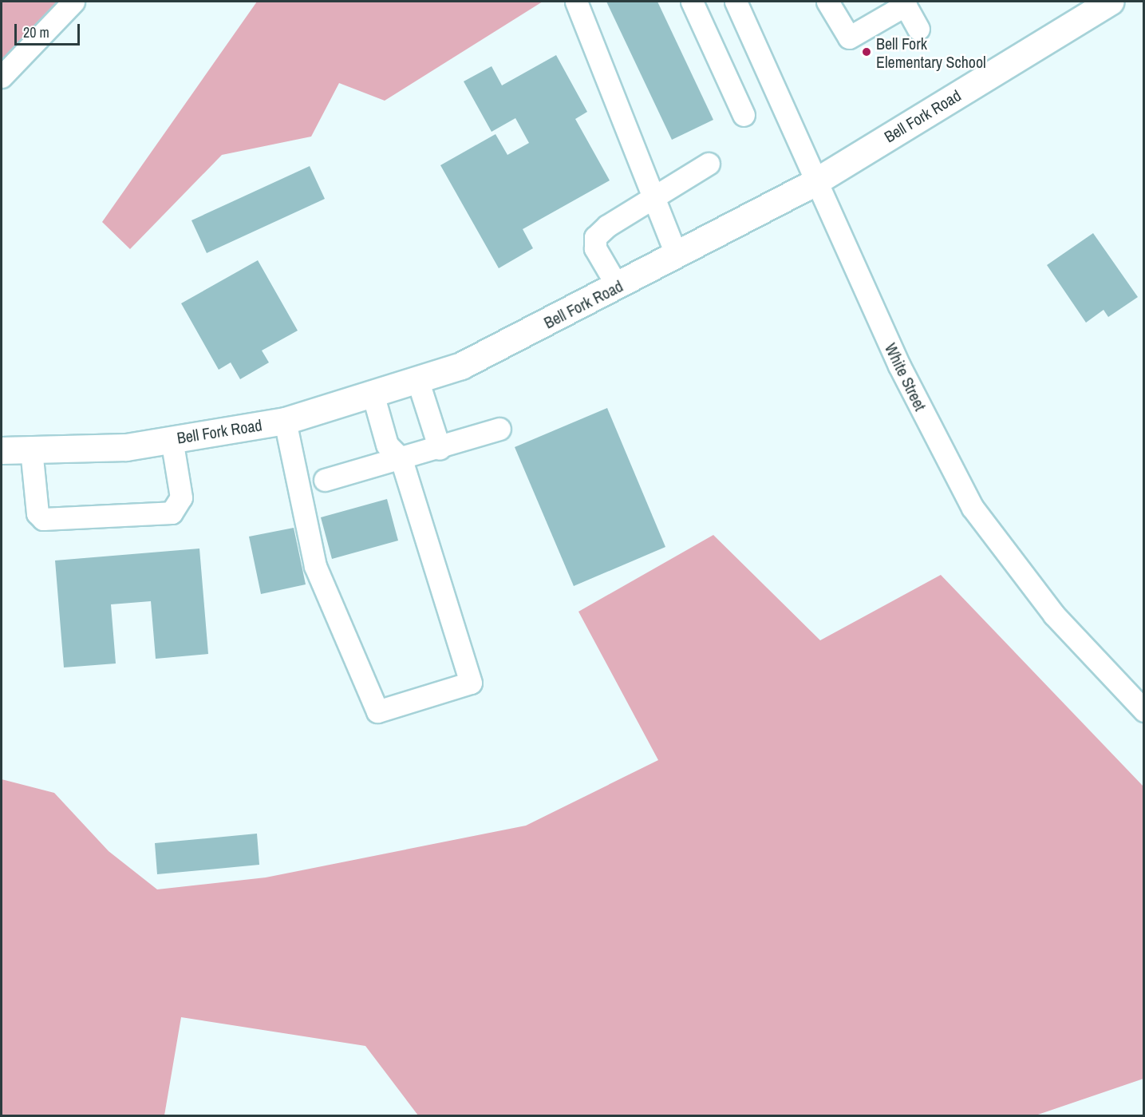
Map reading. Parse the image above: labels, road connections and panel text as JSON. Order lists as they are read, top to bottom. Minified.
{"streets":{"main road":["Bell Fork Road"],"street":["White Street"]},"crossings":[["Bell Fork Road","White Street"]],"places":["Bell Fork Elementary School"],"scale_bar":"20 m"}
